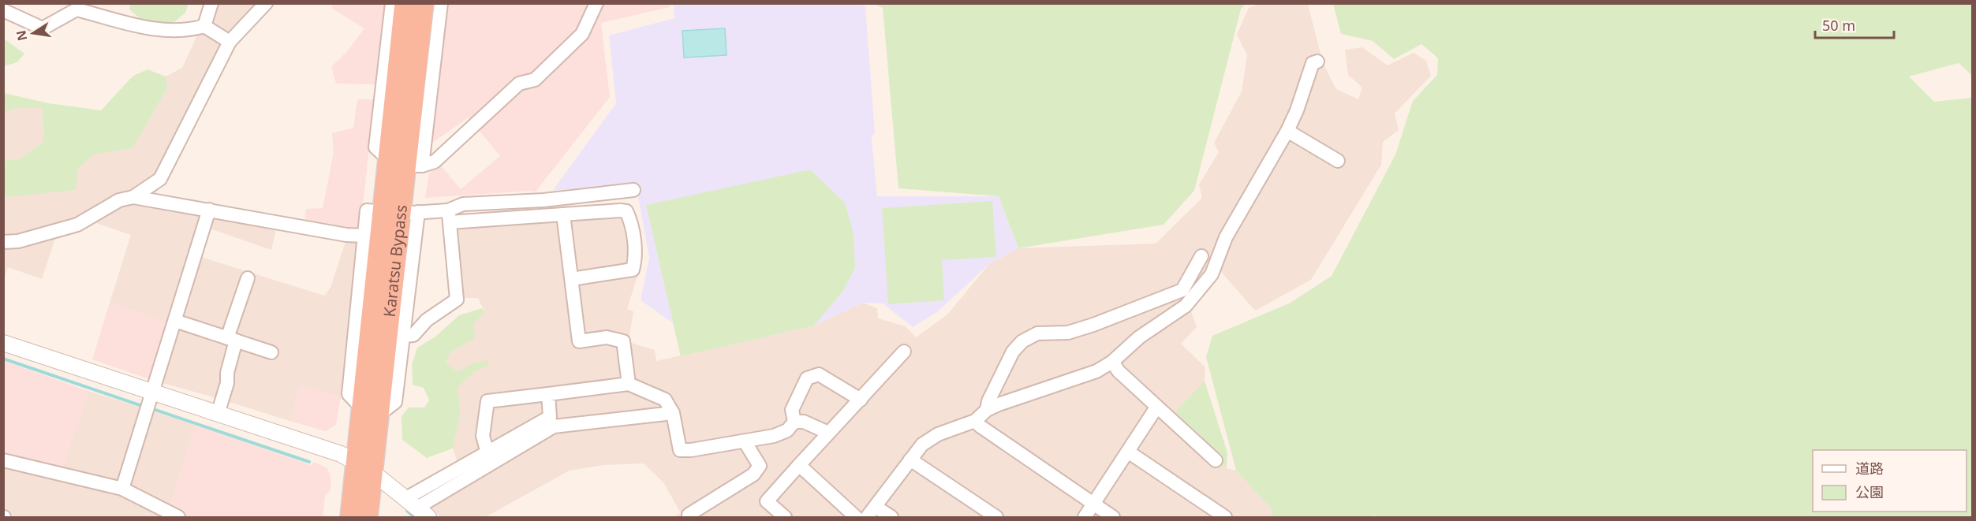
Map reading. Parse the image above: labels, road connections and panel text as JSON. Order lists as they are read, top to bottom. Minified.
{"streets":{"highway":["Karatsu Bypass"]},"legend":["道路","公園"],"scale_bar":"50 m","north":"left"}
